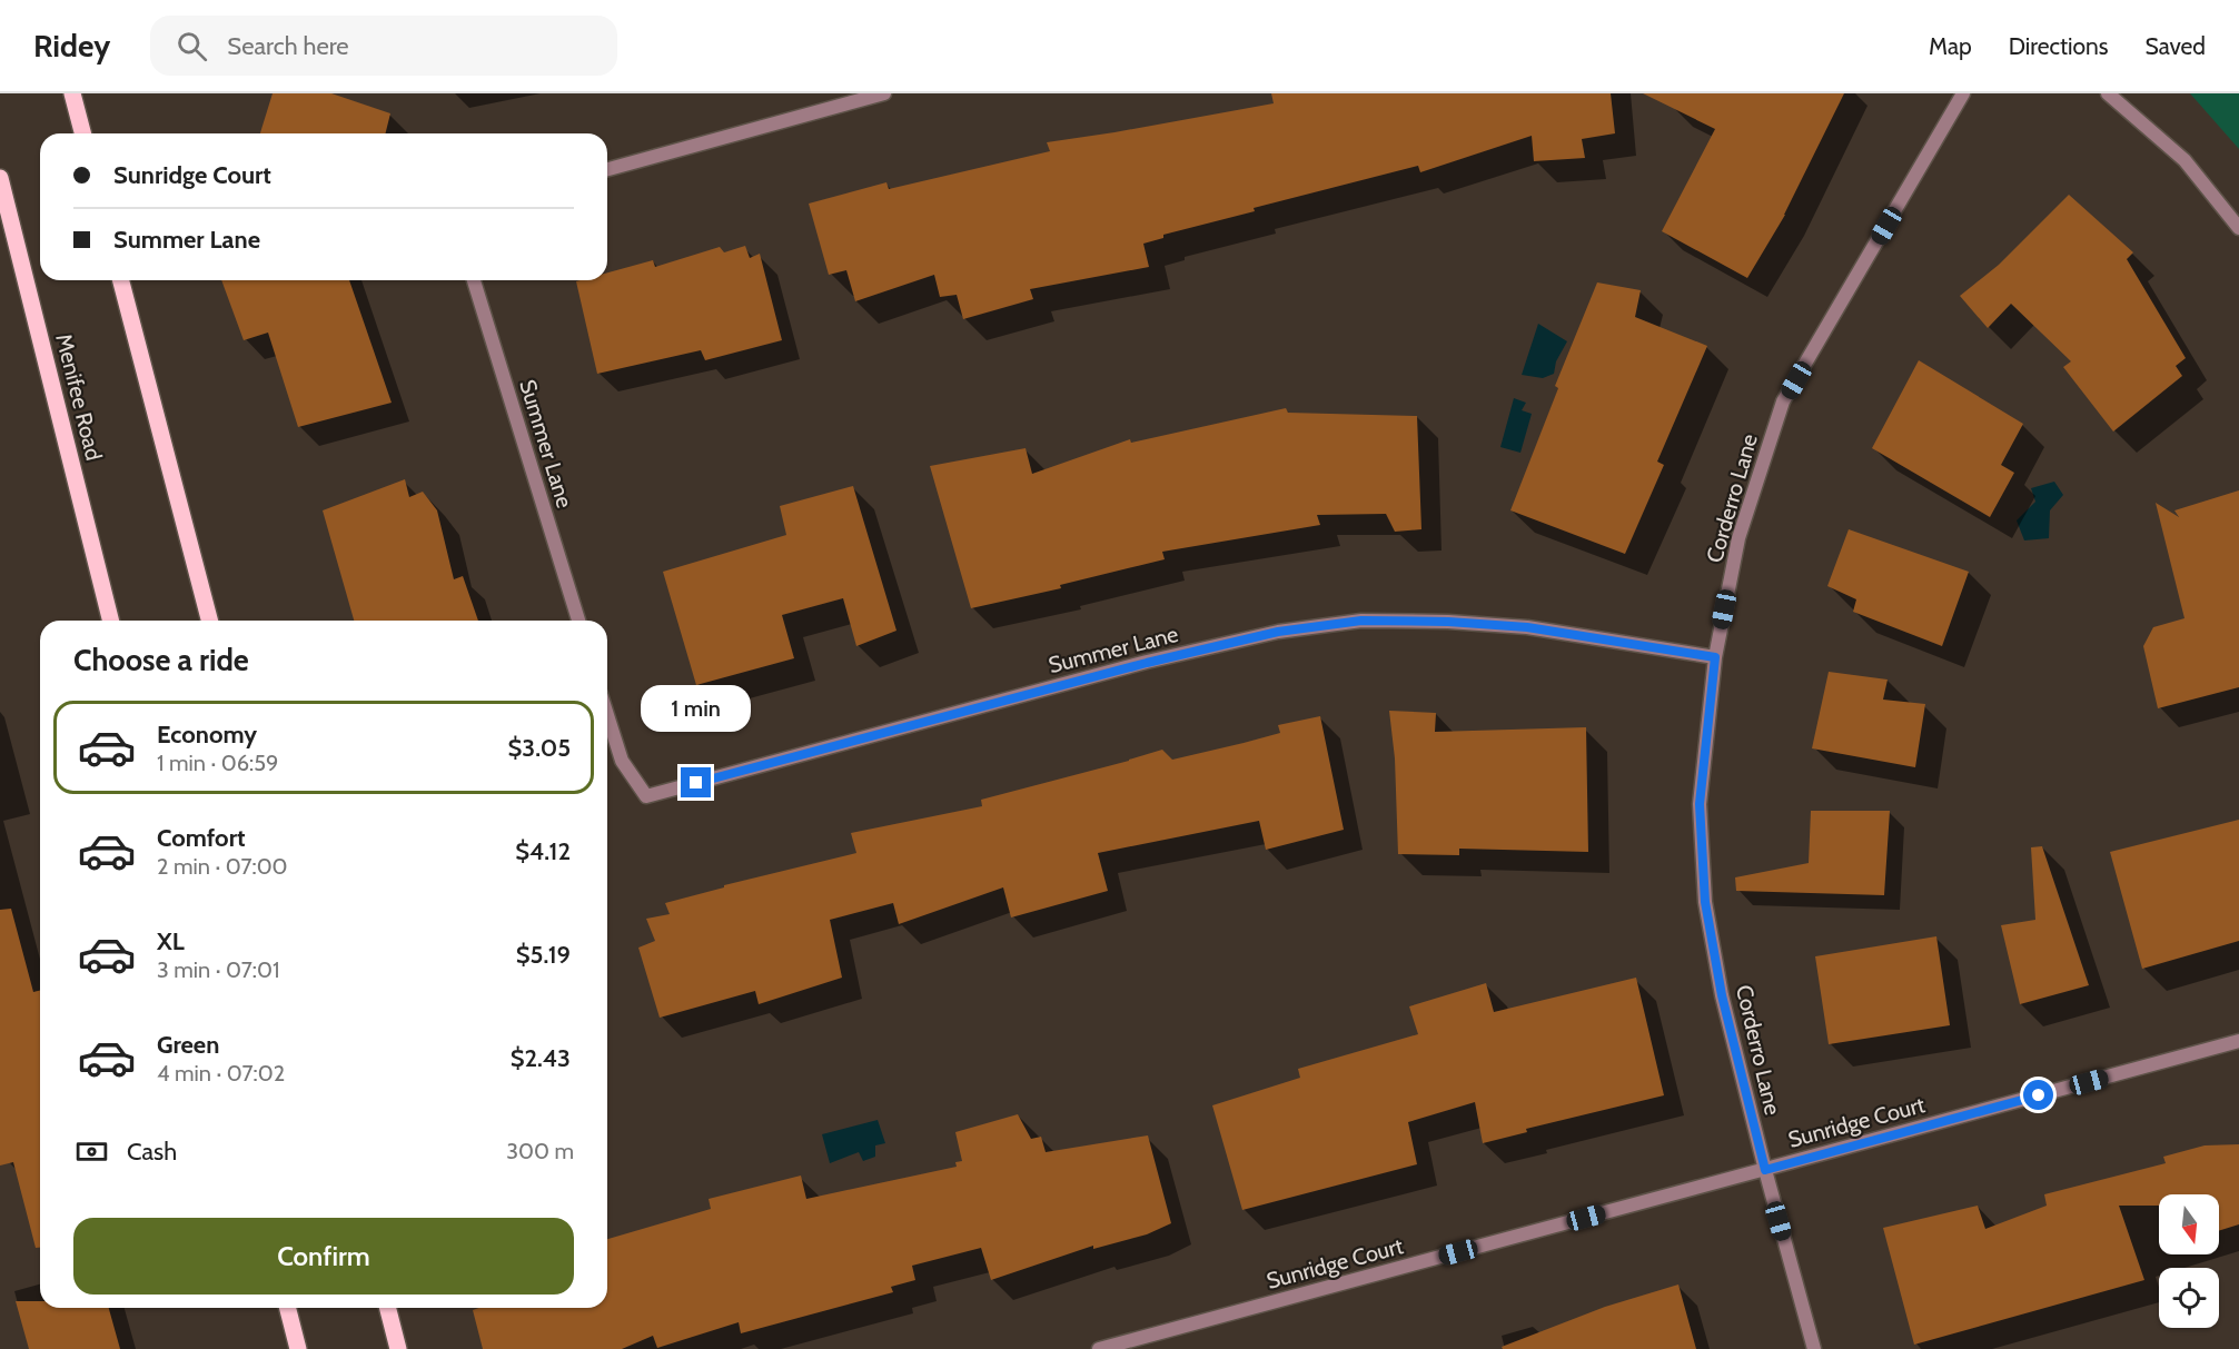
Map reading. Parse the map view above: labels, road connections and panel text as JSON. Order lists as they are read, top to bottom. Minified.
{"streets":{"main road":["Menifee Road"],"street":["Summer Lane","Corderro Lane","Sunridge Court"]},"crossings":[["Summer Lane","Corderro Lane"],["Corderro Lane","Sunridge Court"]],"north":"bottom","page":{"header":"Ridey","search":"Search here","nav":["Map","Directions","Saved"],"banner":["Sunridge Court","Summer Lane"],"heading":"Choose a ride","bubble":"1 min","list":[{"name":"Economy","note":"1 min · 06:59","value":"$3.05"},{"name":"Comfort","note":"2 min · 07:00","value":"$4.12"},{"name":"XL","note":"3 min · 07:01","value":"$5.19"},{"name":"Green","note":"4 min · 07:02","value":"$2.43"}],"pay":["Cash","300 m"],"buttons":"Confirm"}}
